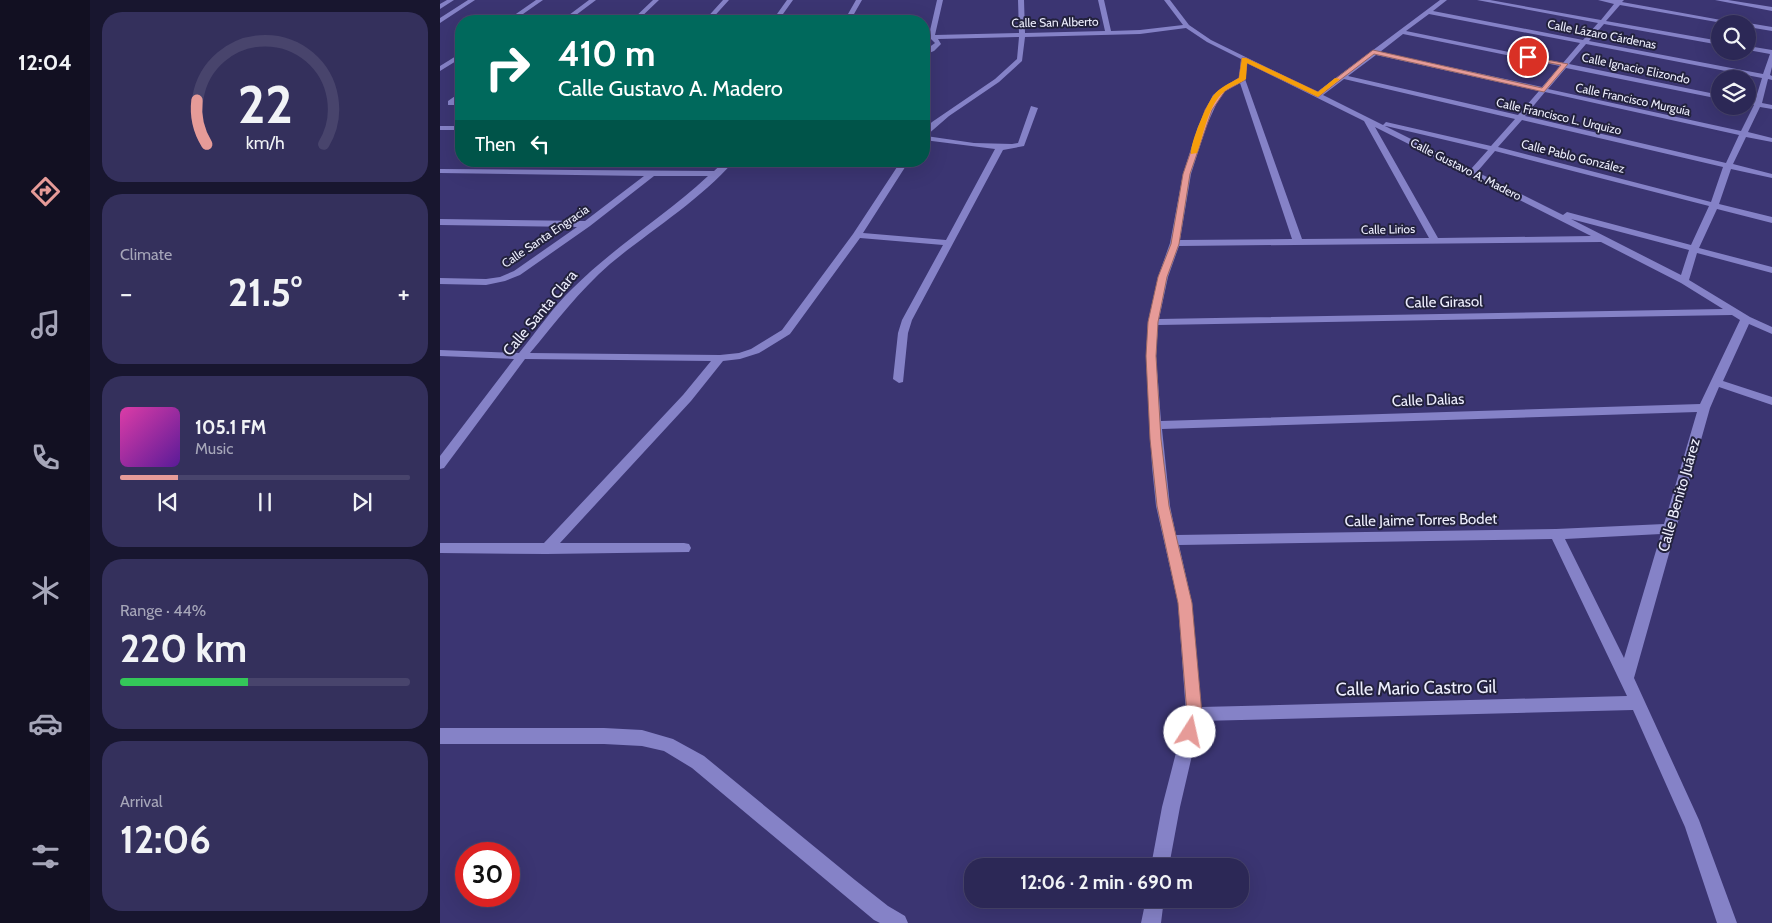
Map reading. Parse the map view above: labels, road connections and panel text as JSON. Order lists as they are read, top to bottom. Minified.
{"streets":{"street":["Calle San Alberto","Calle Lázaro Cárdenas","Calle Ignacio Elizondo","Calle Francisco Murguía","Calle Francisco L. Urquizo","Calle Pablo González","Calle Gustavo A. Madero","Calle Lirios","Calle Santa Engracia","Calle Girasol","Calle Santa Clara","Calle Dalias","Calle Benito Juárez","Calle Jaime Torres Bodet","Calle Mario Castro Gil"]},"crossings":[["Calle San Alberto","Calle Gustavo A. Madero"],["Calle Pablo González","Calle Gustavo A. Madero"],["Calle Gustavo A. Madero","Calle Lirios"],["Calle Gustavo A. Madero","Calle Girasol"],["Calle Gustavo A. Madero","Calle Benito Juárez"],["Calle Girasol","Calle Benito Juárez"],["Calle Dalias","Calle Benito Juárez"],["Calle Benito Juárez","Calle Jaime Torres Bodet"]],"page":{"tabs":"12:04","turn":["410 m","Calle Gustavo A. Madero"],"then":"Then","tile":["Climate",["Range · 44%","220 km"],["Arrival","12:06"]],"heat":["−","21.5°","+"],"song":["105.1 FM","Music"],"limit":"30","trip":"12:06 · 2 min · 690 m","gauge":["22","km/h"]}}
